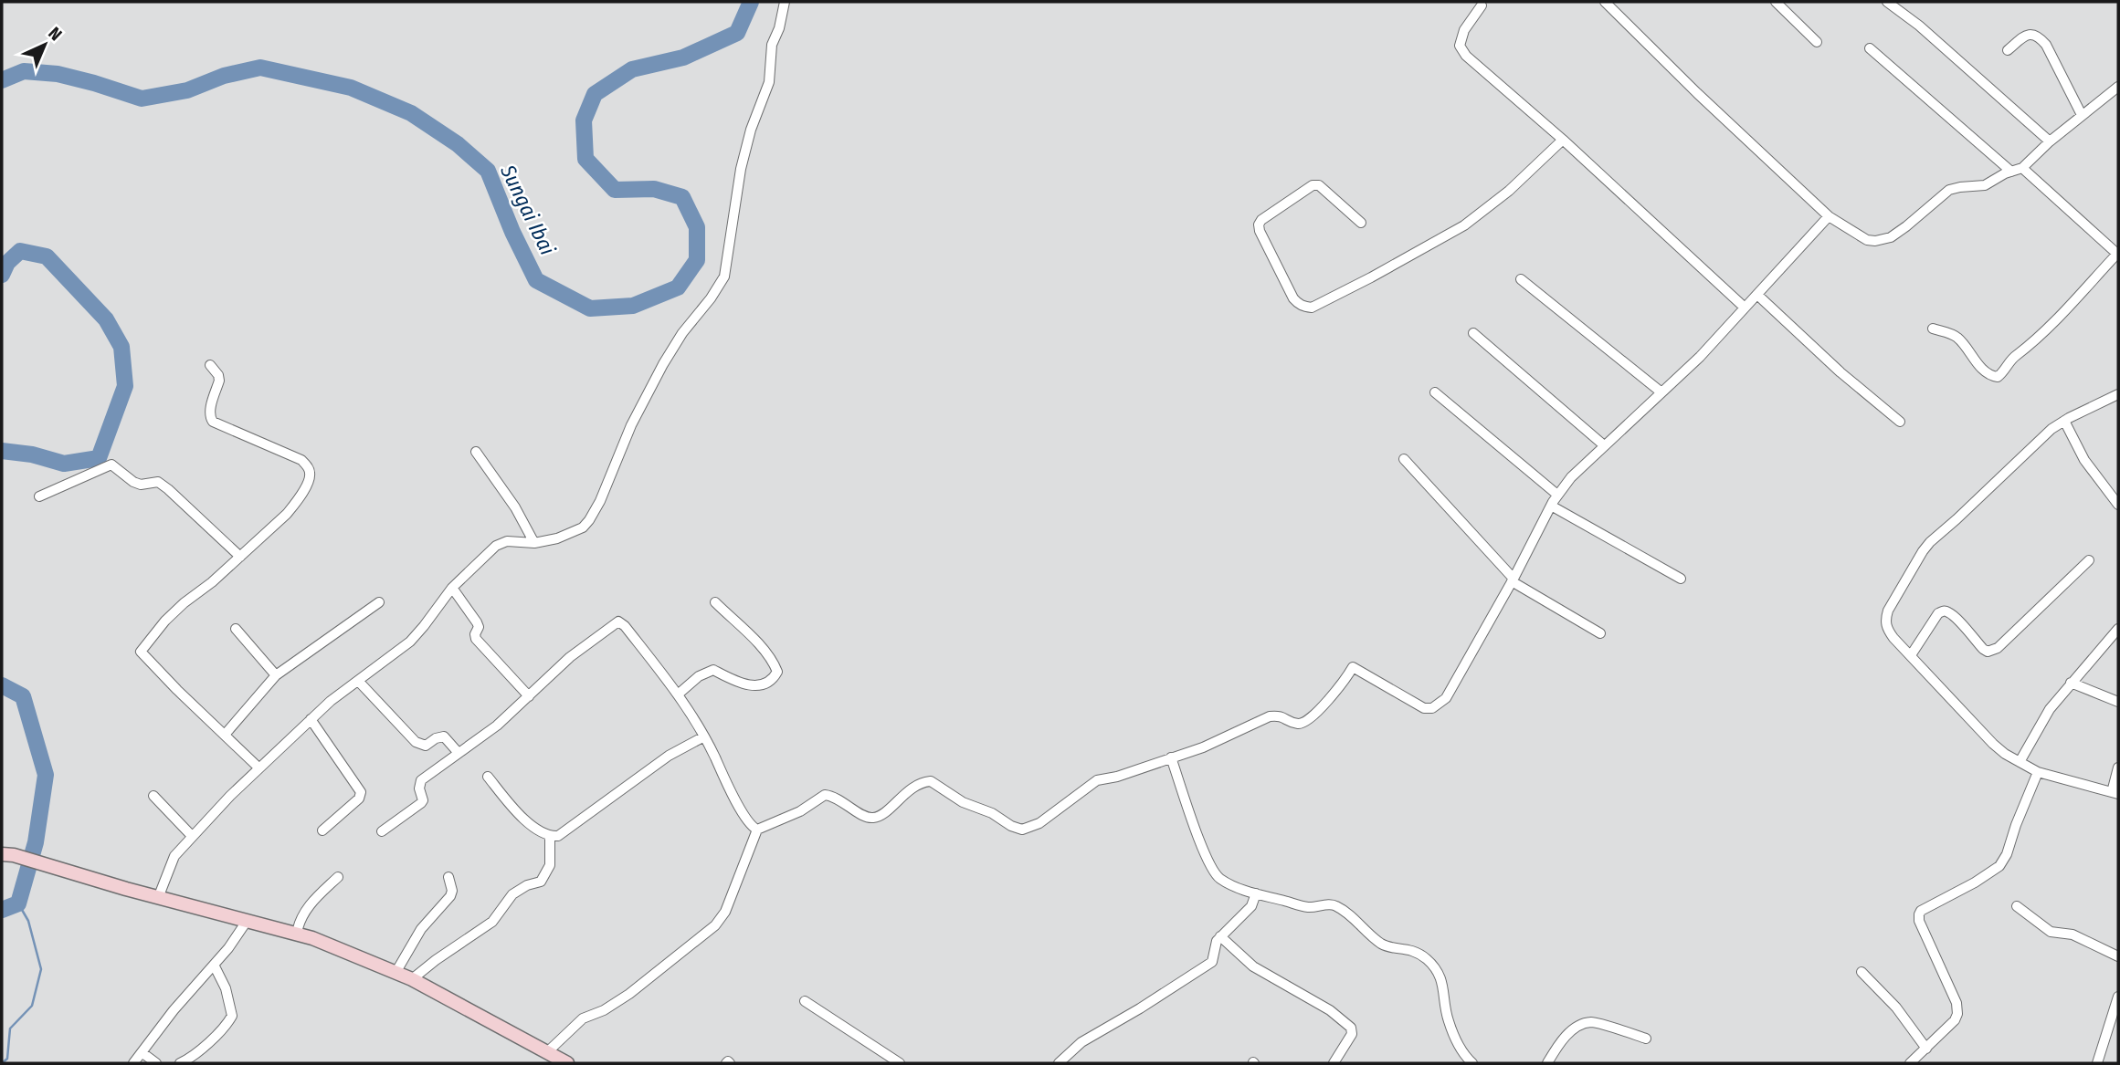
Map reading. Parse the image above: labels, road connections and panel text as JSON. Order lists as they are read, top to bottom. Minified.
{"water":["Sungai Ibai"],"north":"top right"}
